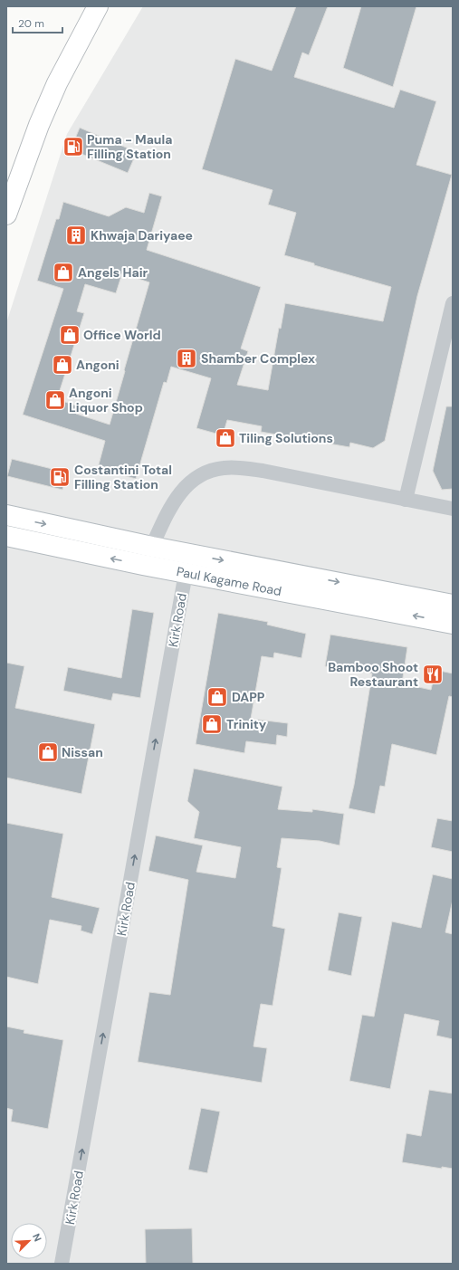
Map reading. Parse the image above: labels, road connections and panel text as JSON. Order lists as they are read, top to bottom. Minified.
{"streets":{"main road":["Paul Kagame Road"],"street":["Kirk Road"]},"crossings":[["Paul Kagame Road","Kirk Road"]],"one_way":["Kirk Road"],"places":{"fuel station":["Puma - Maula Filling Station","Costantini Total Filling Station"],"building":["Khwaja Dariyaee","Shamber Complex"],"shop":["Angels Hair","Office World","Angoni","Angoni Liquor Shop","Tiling Solutions","DAPP","Trinity","Nissan"],"restaurant":["Bamboo Shoot Restaurant"]},"scale_bar":"20 m","north":"top right"}
